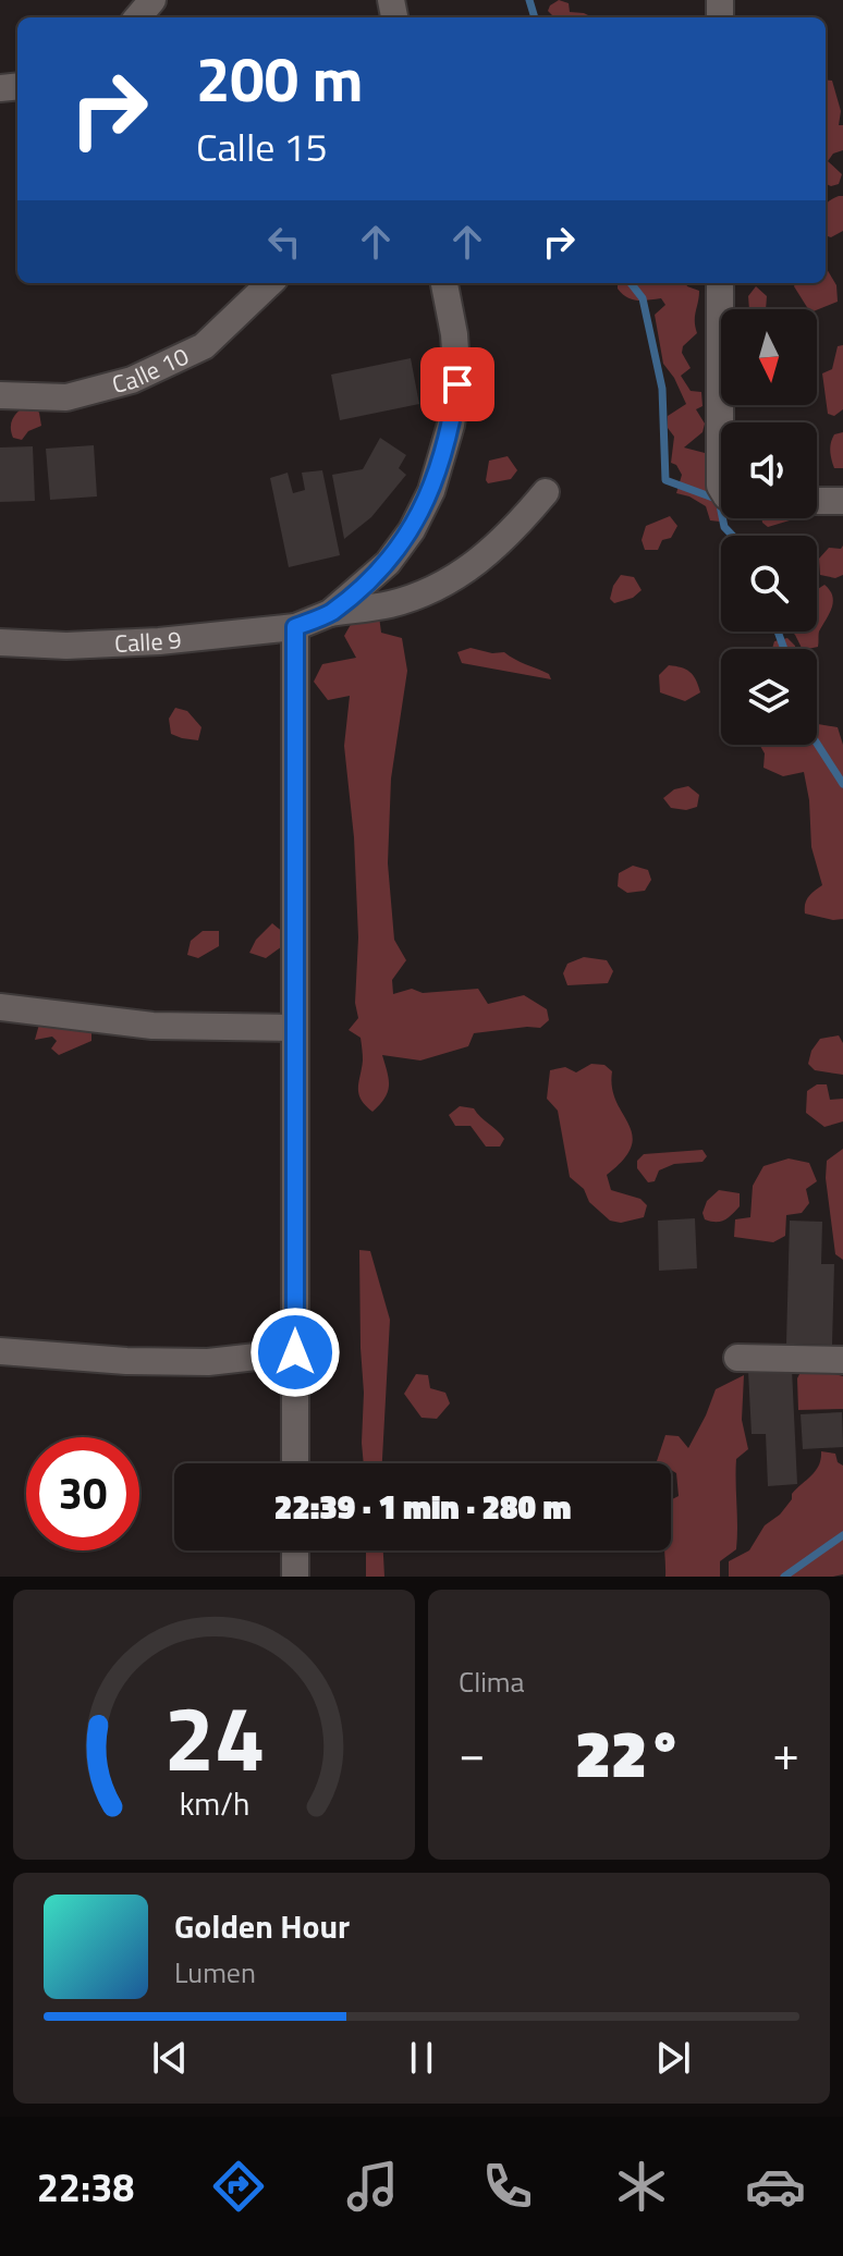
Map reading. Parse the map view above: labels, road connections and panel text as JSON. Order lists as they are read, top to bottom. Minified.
{"streets":{"street":["Calle 10","Calle 9"]},"north":"bottom","page":{"turn":["200 m","Calle 15"],"limit":"30","trip":"22:39 · 1 min · 280 m","tile":"Clima","heat":["−","22°","+"],"song":["Golden Hour","Lumen"],"tabs":"22:38","gauge":["24","km/h"]}}
